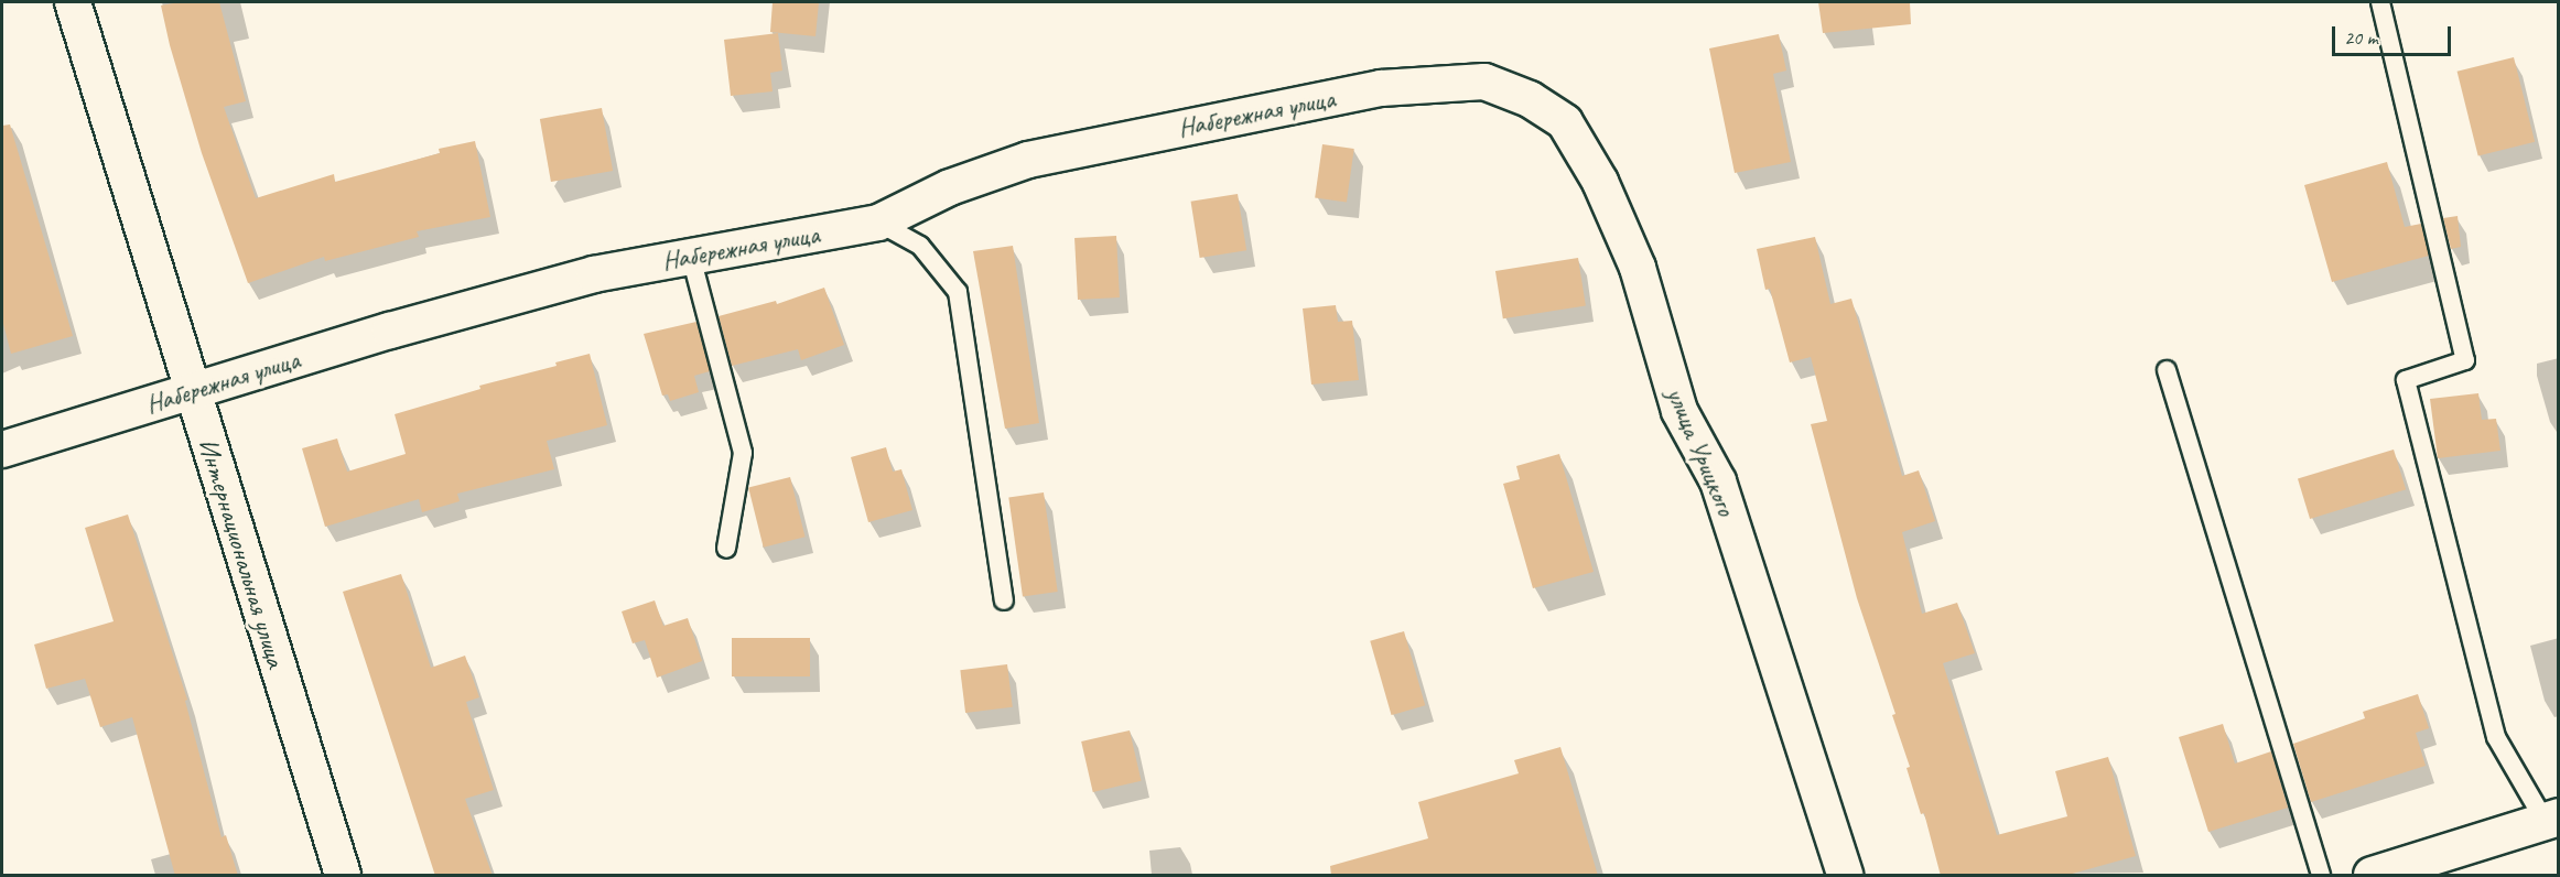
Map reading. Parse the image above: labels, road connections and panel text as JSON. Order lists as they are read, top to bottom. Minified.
{"streets":{"street":["Набережная улица","улица Урицкого","Интернациональная улица"]},"crossings":[["Набережная улица","улица Урицкого"],["Набережная улица","Интернациональная улица"]],"scale_bar":"20 m"}
